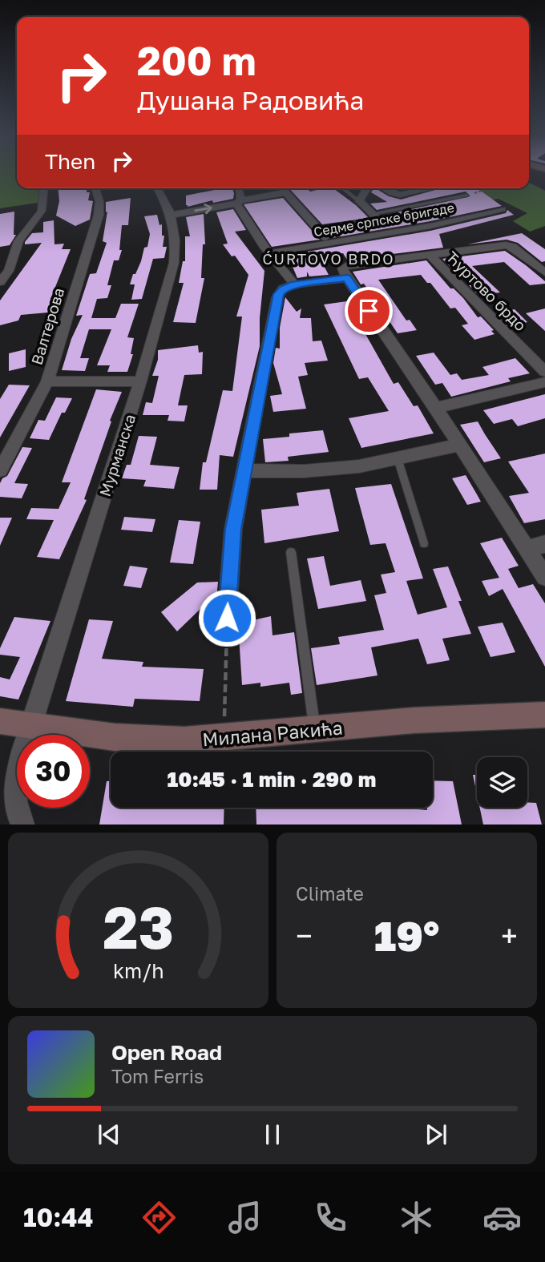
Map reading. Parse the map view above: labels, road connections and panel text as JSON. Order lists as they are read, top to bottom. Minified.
{"streets":{"main road":["Милана Ракића"],"street":["Седме српске бригаде","Ћуртово брдо","Валтерова","Мурманска"]},"crossings":[["Мурманска","Милана Ракића"]],"districts":["ĆURTOVO BRDO"],"page":{"turn":["200 m","Душана Радовића"],"then":"Then","limit":"30","trip":"10:45 · 1 min · 290 m","tile":"Climate","heat":["−","19°","+"],"song":["Open Road","Tom Ferris"],"tabs":"10:44","gauge":["23","km/h"]}}
